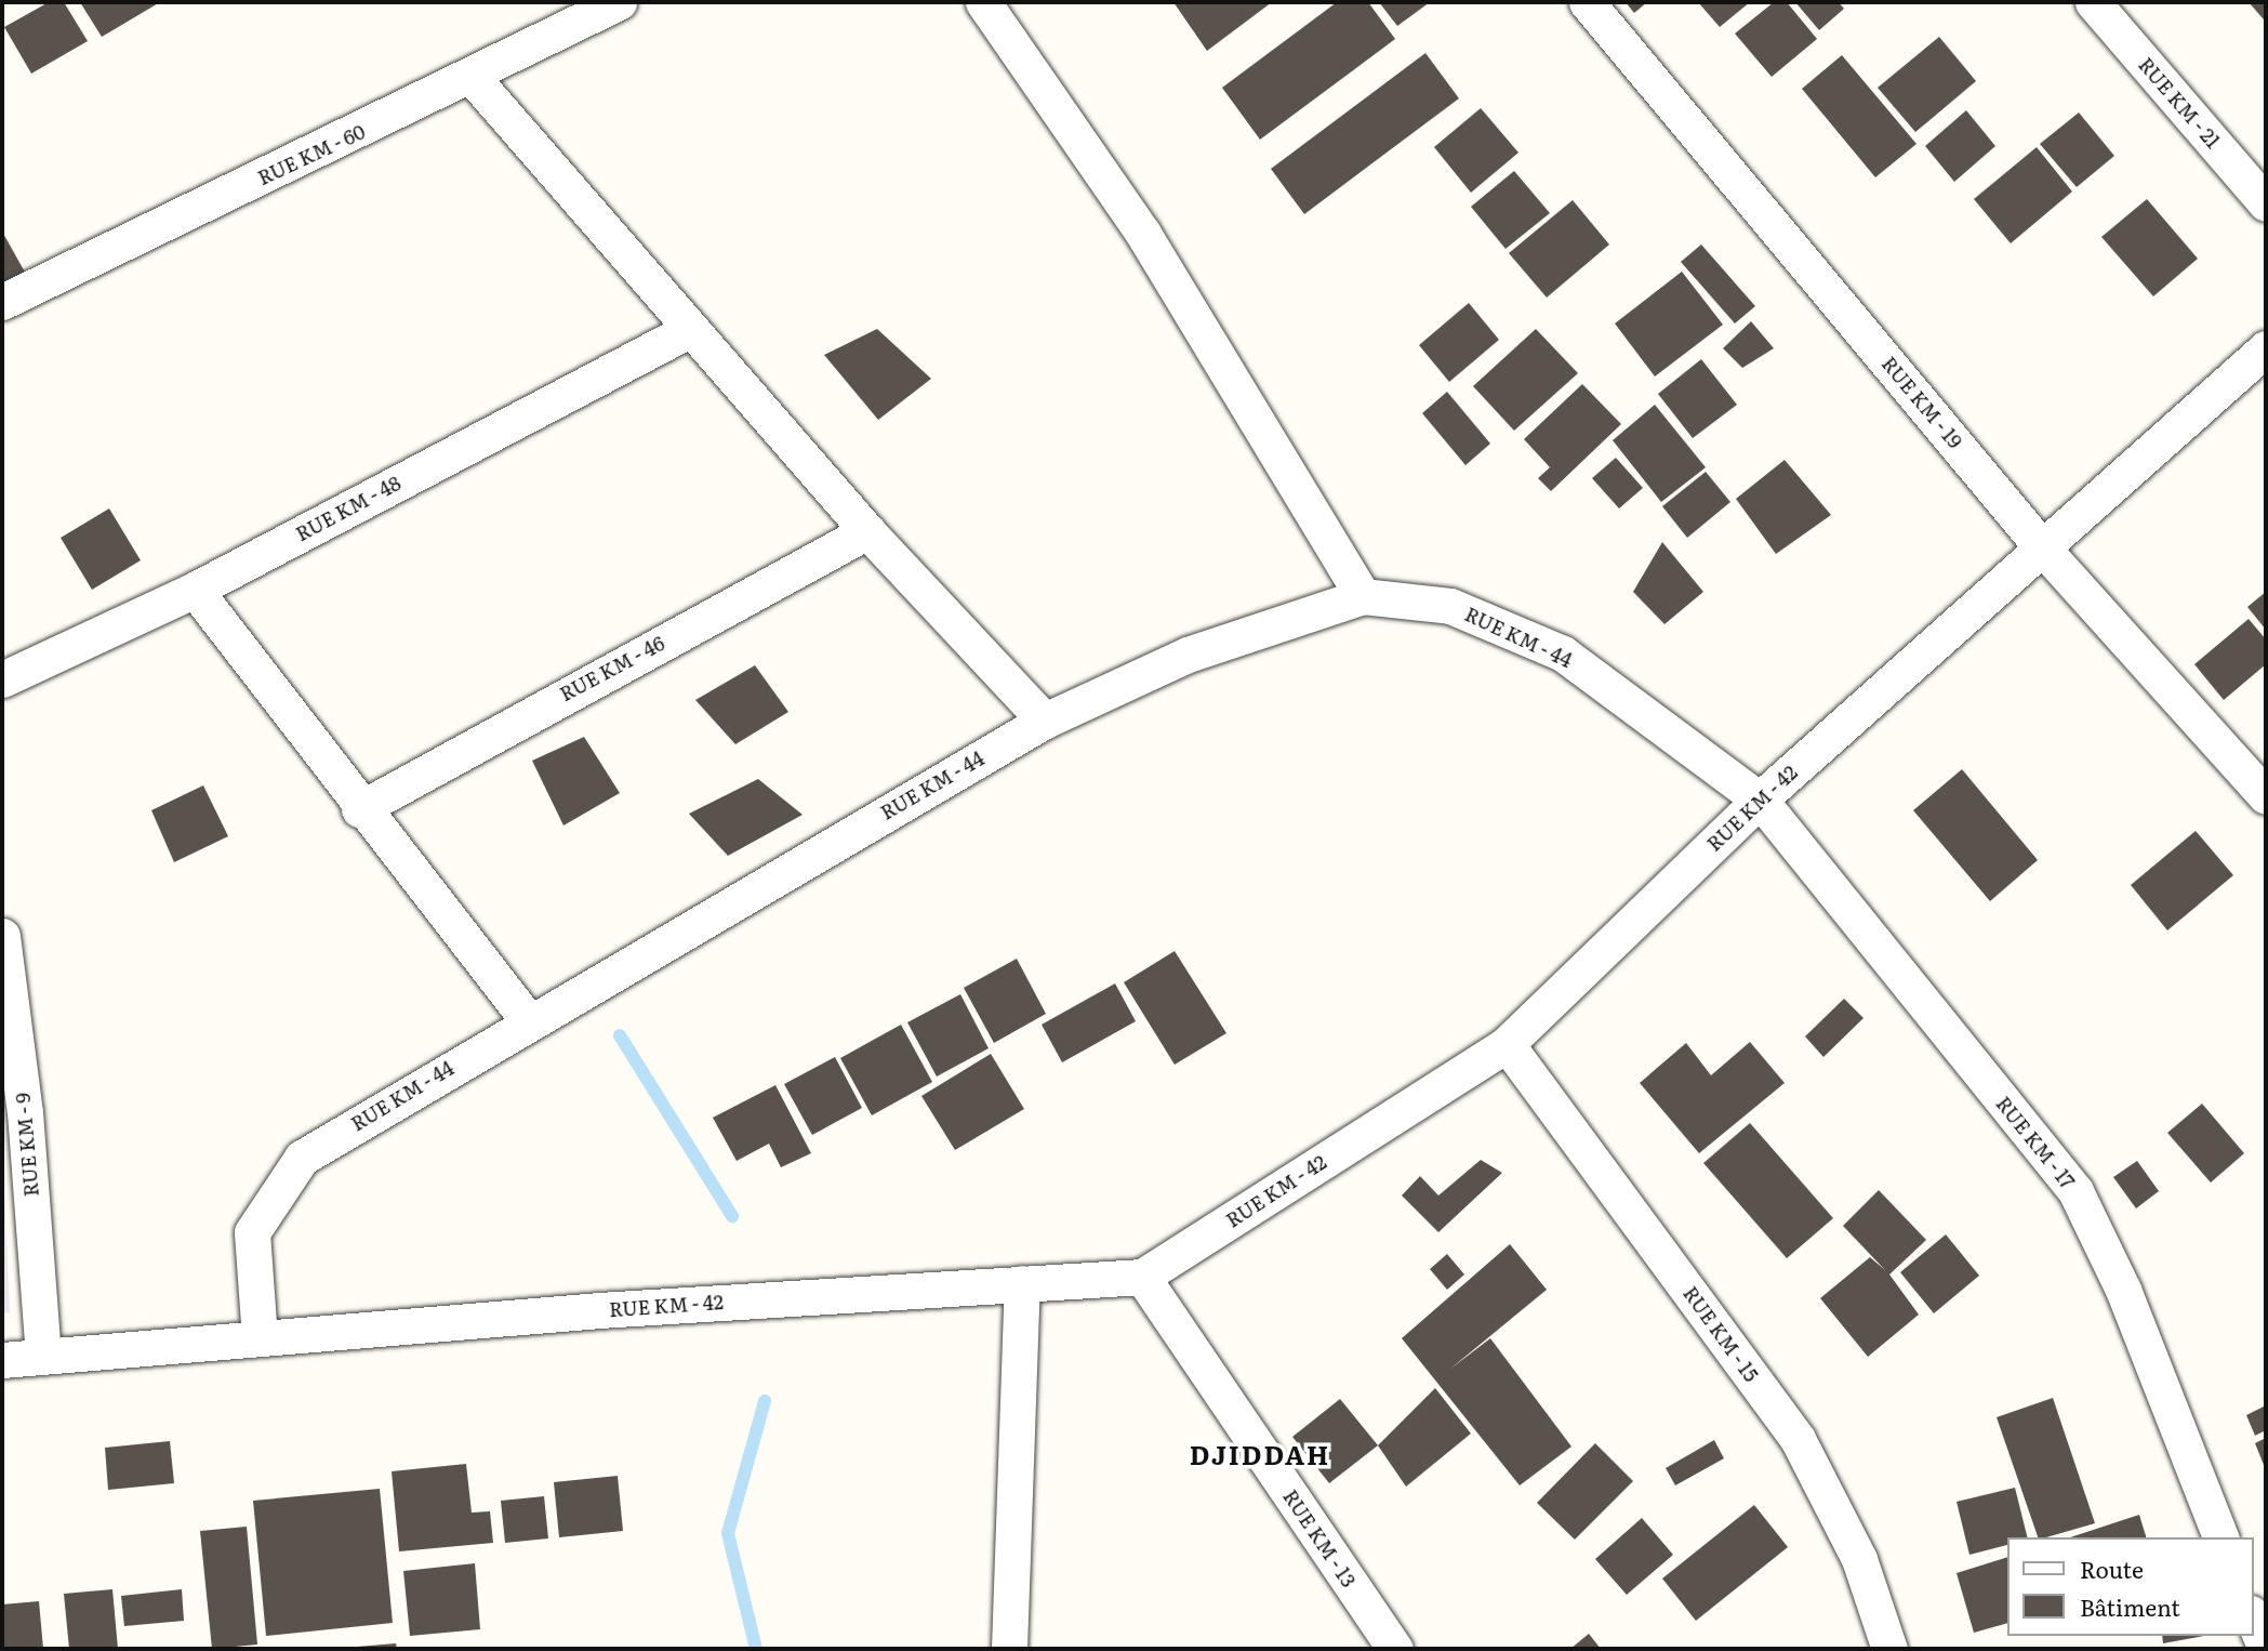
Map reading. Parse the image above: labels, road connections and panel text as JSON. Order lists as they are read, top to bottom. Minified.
{"streets":{"street":["RUE KM - 21","RUE KM - 60","RUE KM - 19","RUE KM - 48","RUE KM - 44","RUE KM - 46","RUE KM - 42","RUE KM - 17","RUE KM - 9","RUE KM - 15","RUE KM - 13"]},"crossings":[["RUE KM - 19","RUE KM - 42"],["RUE KM - 44","RUE KM - 42"],["RUE KM - 44","RUE KM - 17"],["RUE KM - 42","RUE KM - 17"],["RUE KM - 42","RUE KM - 9"],["RUE KM - 42","RUE KM - 15"],["RUE KM - 42","RUE KM - 13"]],"districts":["DJIDDAH"],"legend":["Route","Bâtiment"]}
